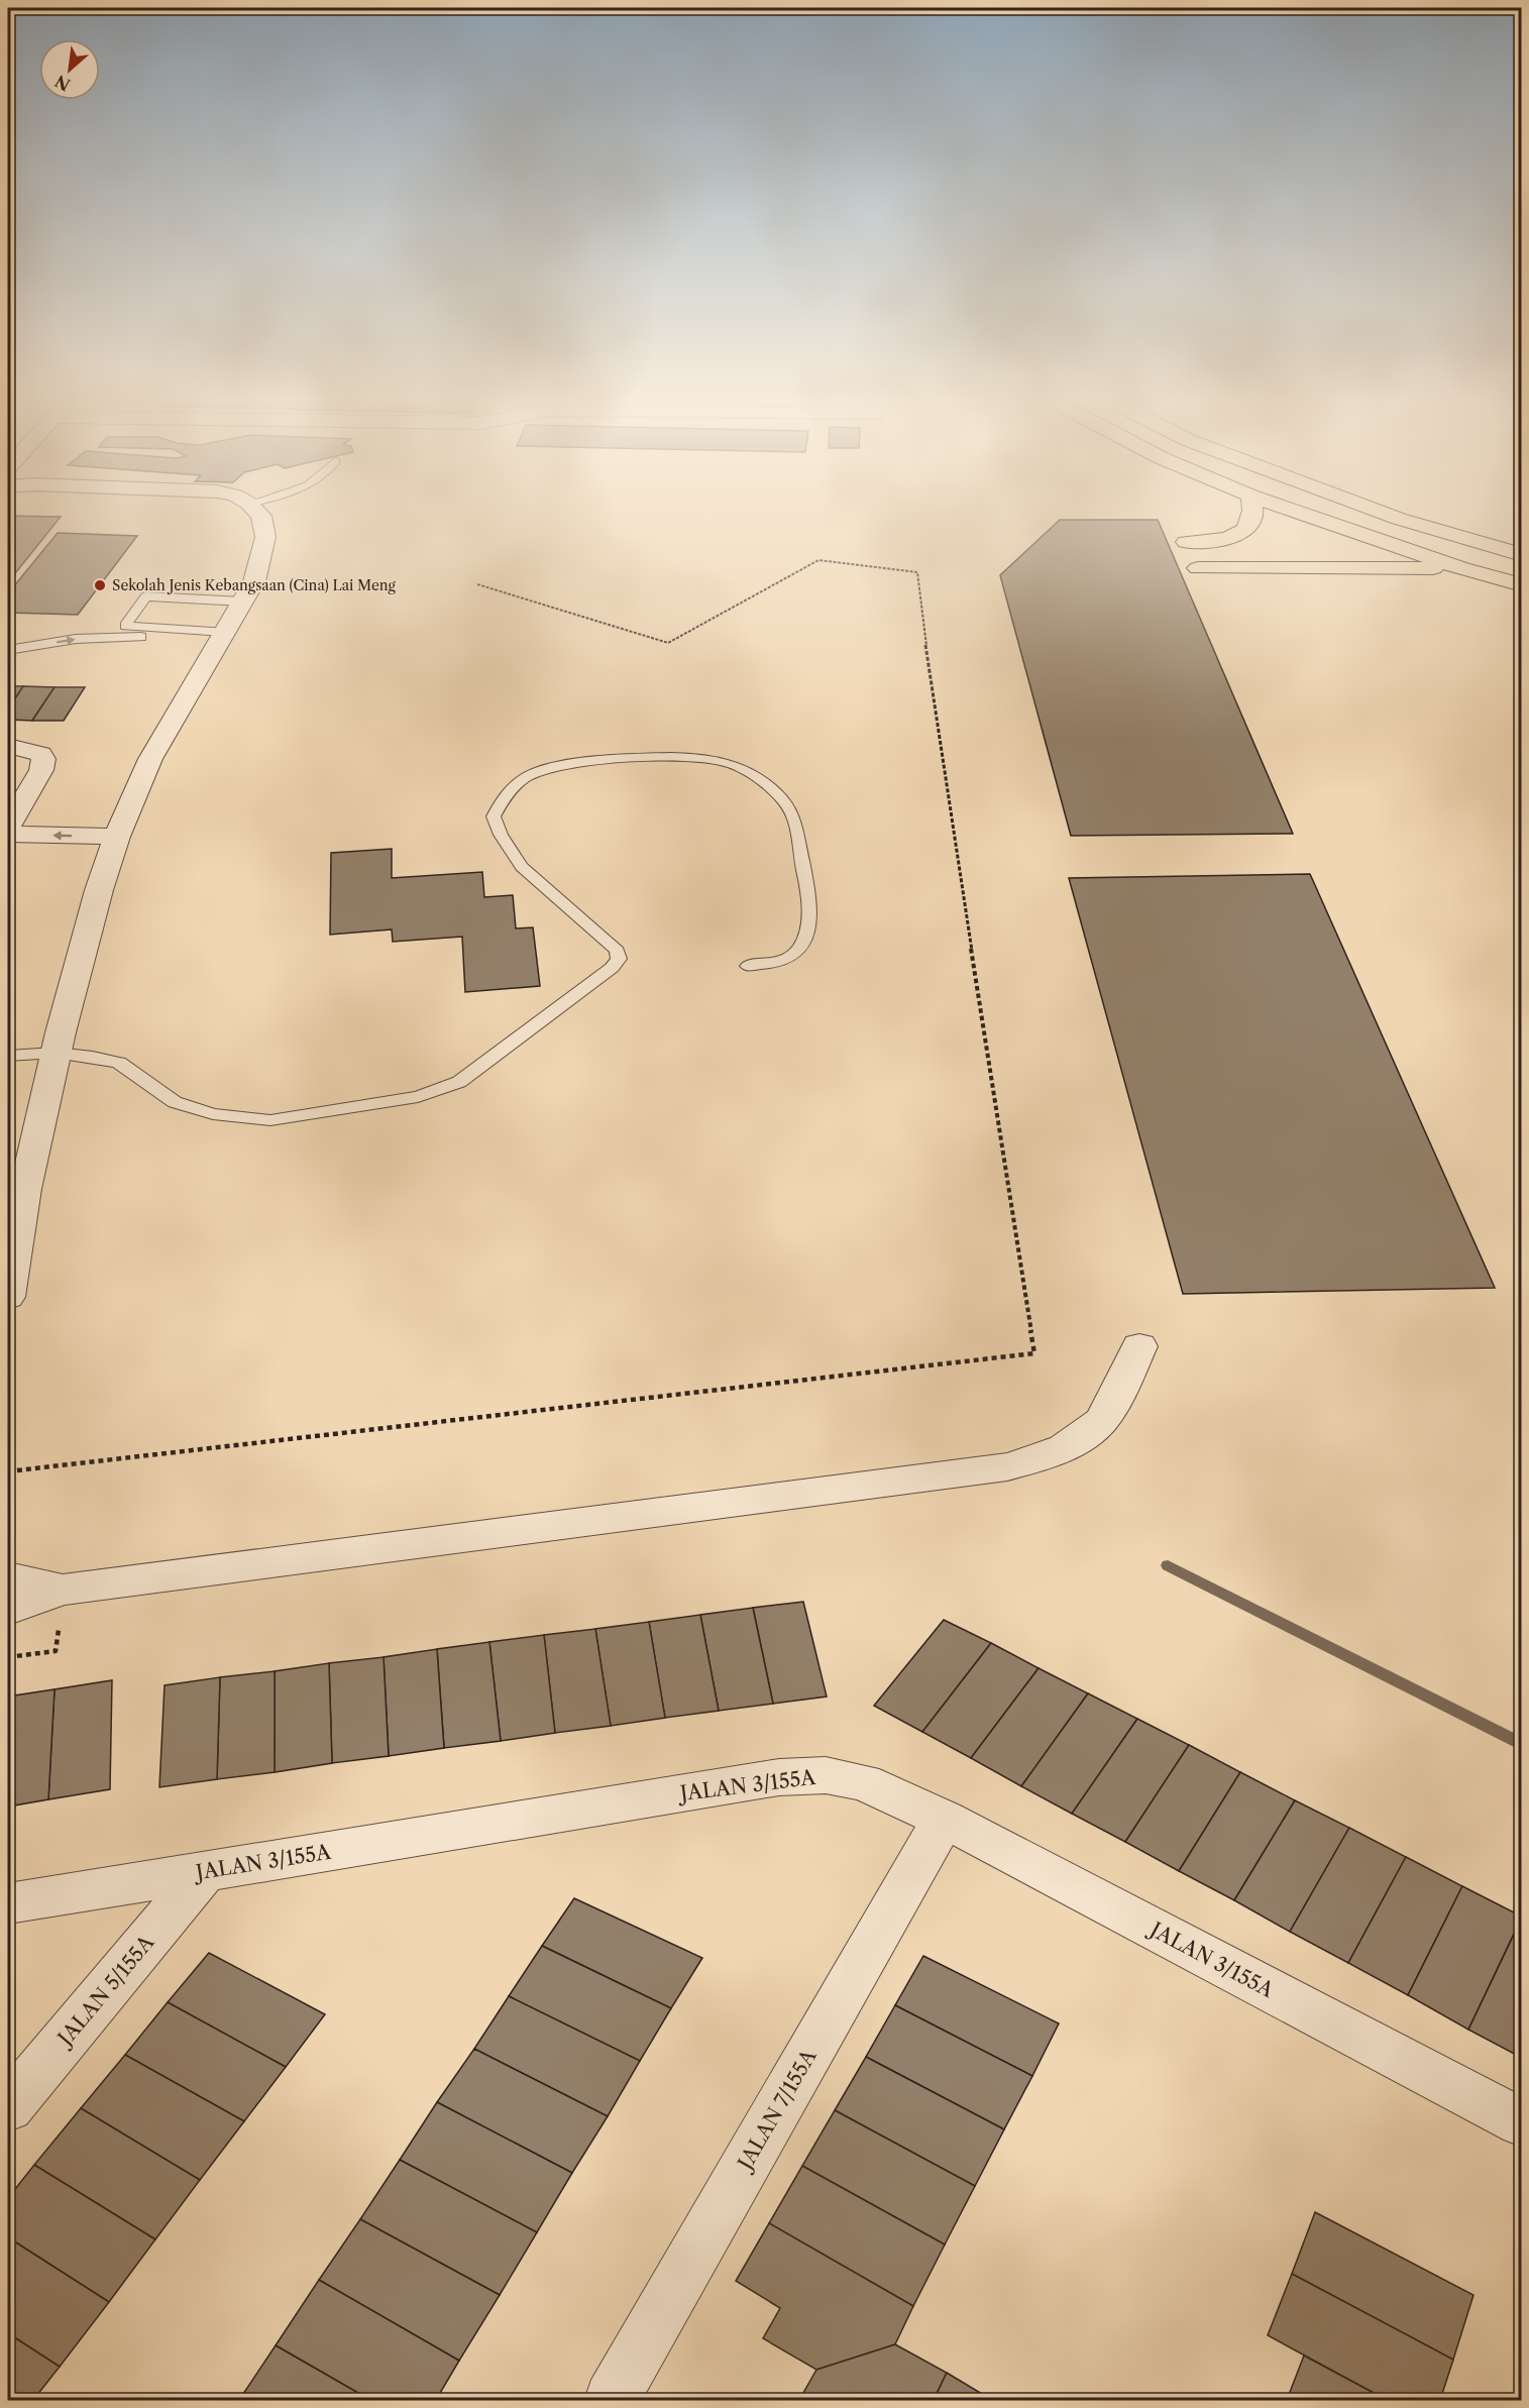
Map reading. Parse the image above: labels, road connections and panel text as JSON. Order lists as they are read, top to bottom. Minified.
{"streets":{"street":["JALAN 3/155A","JALAN 5/155A","JALAN 7/155A"]},"crossings":[["JALAN 3/155A","JALAN 5/155A"],["JALAN 3/155A","JALAN 7/155A"]],"places":["Sekolah Jenis Kebangsaan (Cina) Lai Meng"],"north":"bottom left"}
